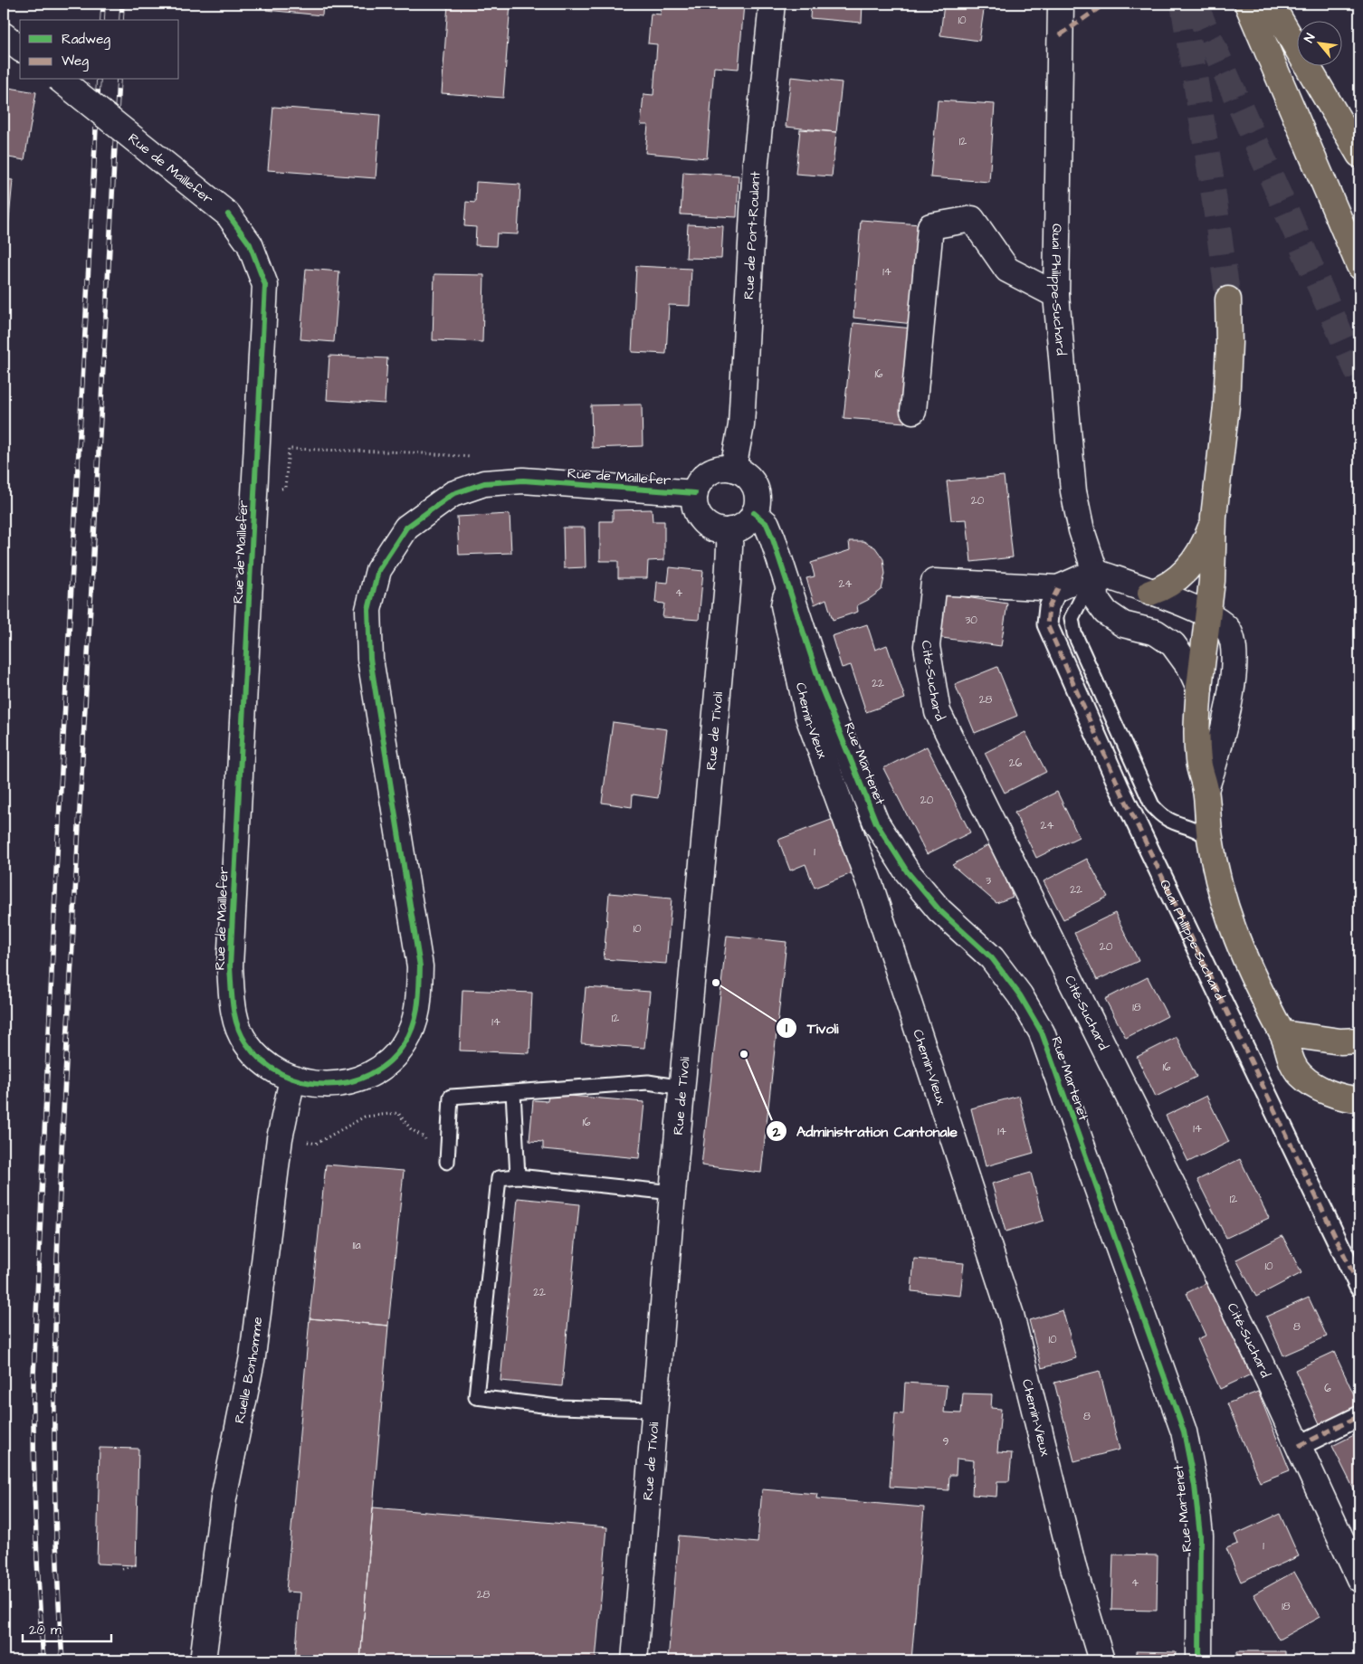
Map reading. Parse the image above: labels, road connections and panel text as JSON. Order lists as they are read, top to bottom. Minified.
{"streets":{"street":["Rue de Maillefer","Rue de Port-Roulant","Quai Philippe-Suchard","Cité-Suchard","Chemin-Vieux","Rue de Tivoli","Rue Martenet","Ruelle Bonhomme"]},"crossings":[["Rue de Maillefer","Rue de Port-Roulant"],["Rue de Maillefer","Rue de Tivoli"],["Rue de Maillefer","Rue Martenet"],["Rue de Maillefer","Ruelle Bonhomme"],["Rue de Port-Roulant","Rue de Tivoli"],["Rue de Port-Roulant","Rue Martenet"],["Quai Philippe-Suchard","Cité-Suchard"],["Chemin-Vieux","Rue Martenet"],["Rue de Tivoli","Rue Martenet"]],"places":["Tivoli","Administration Cantonale"],"house_numbers":["10","12","14","16","20","24","4","30","22","28","26","20","24","1","3","22","10","20","18","12","14","16","16","14","14","12","11a","10","22","8","10","6","8","9","1","4","28","18"],"legend":["Radweg","Weg"],"scale_bar":"20 m","north":"top left"}
